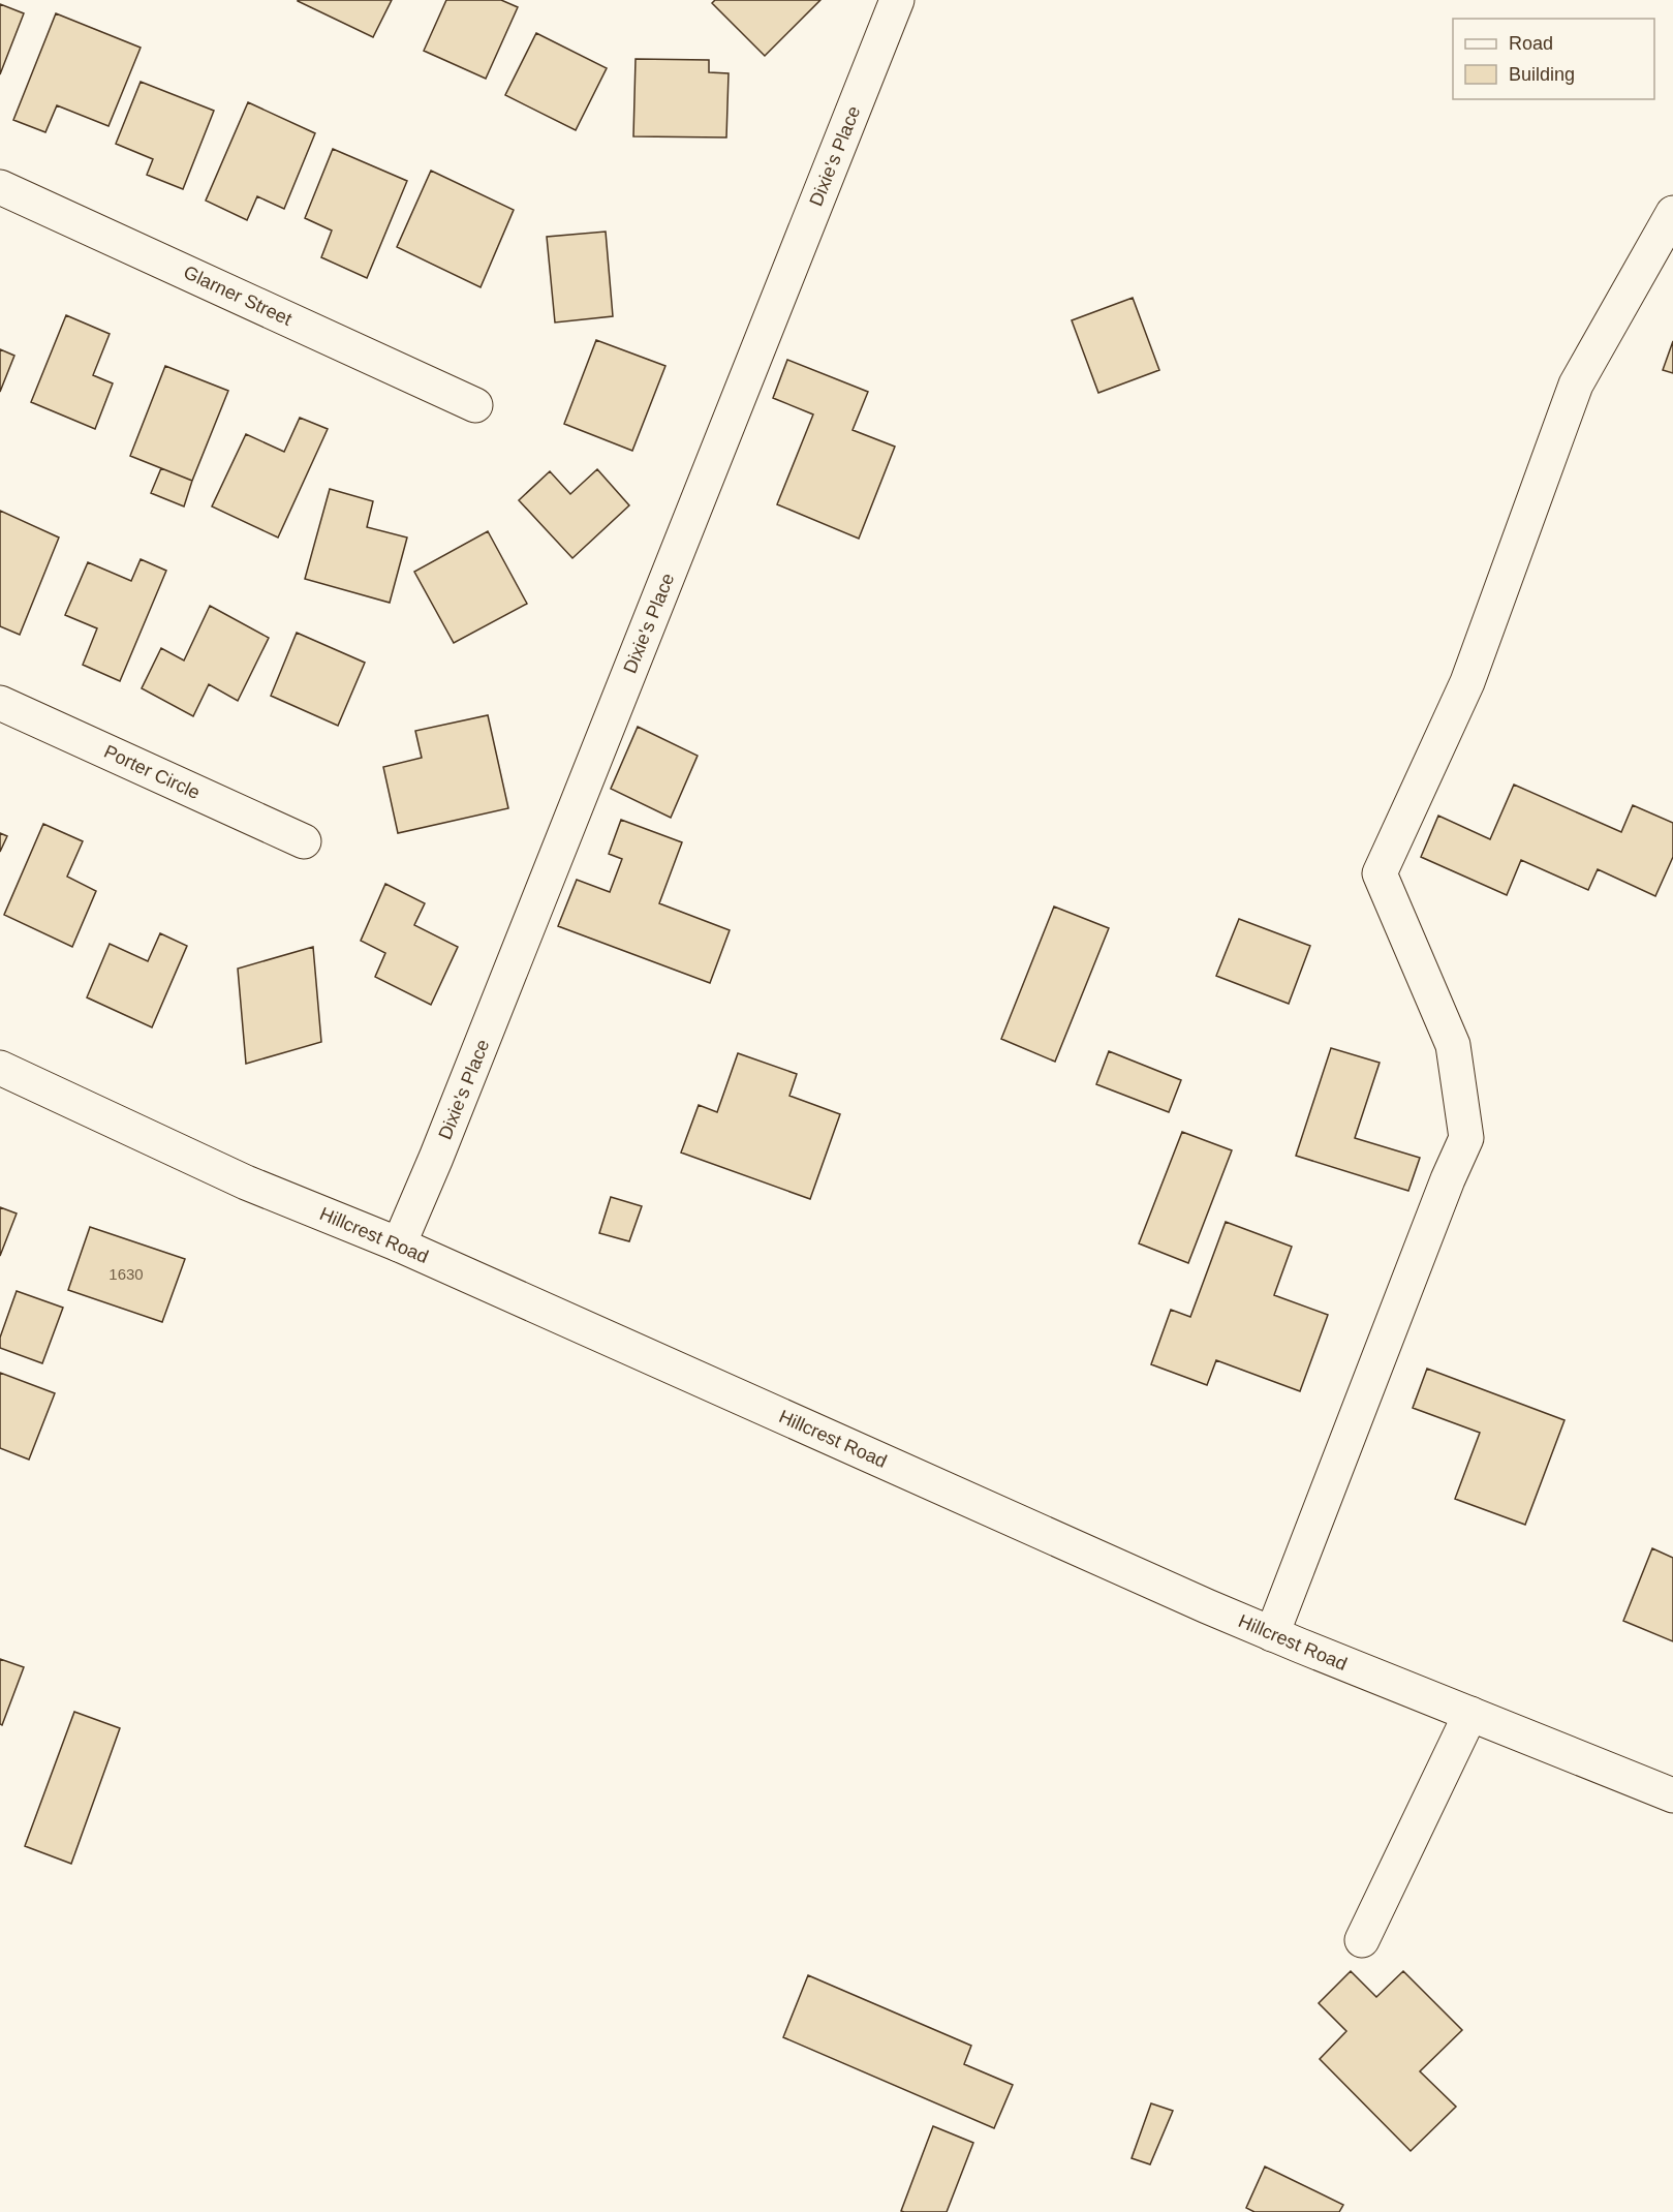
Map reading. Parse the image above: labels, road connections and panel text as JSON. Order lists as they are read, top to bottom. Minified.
{"streets":{"street":["Dixie's Place","Glarner Street","Porter Circle","Hillcrest Road"]},"crossings":[["Dixie's Place","Hillcrest Road"]],"house_numbers":["1630"],"legend":["Road","Building"]}
